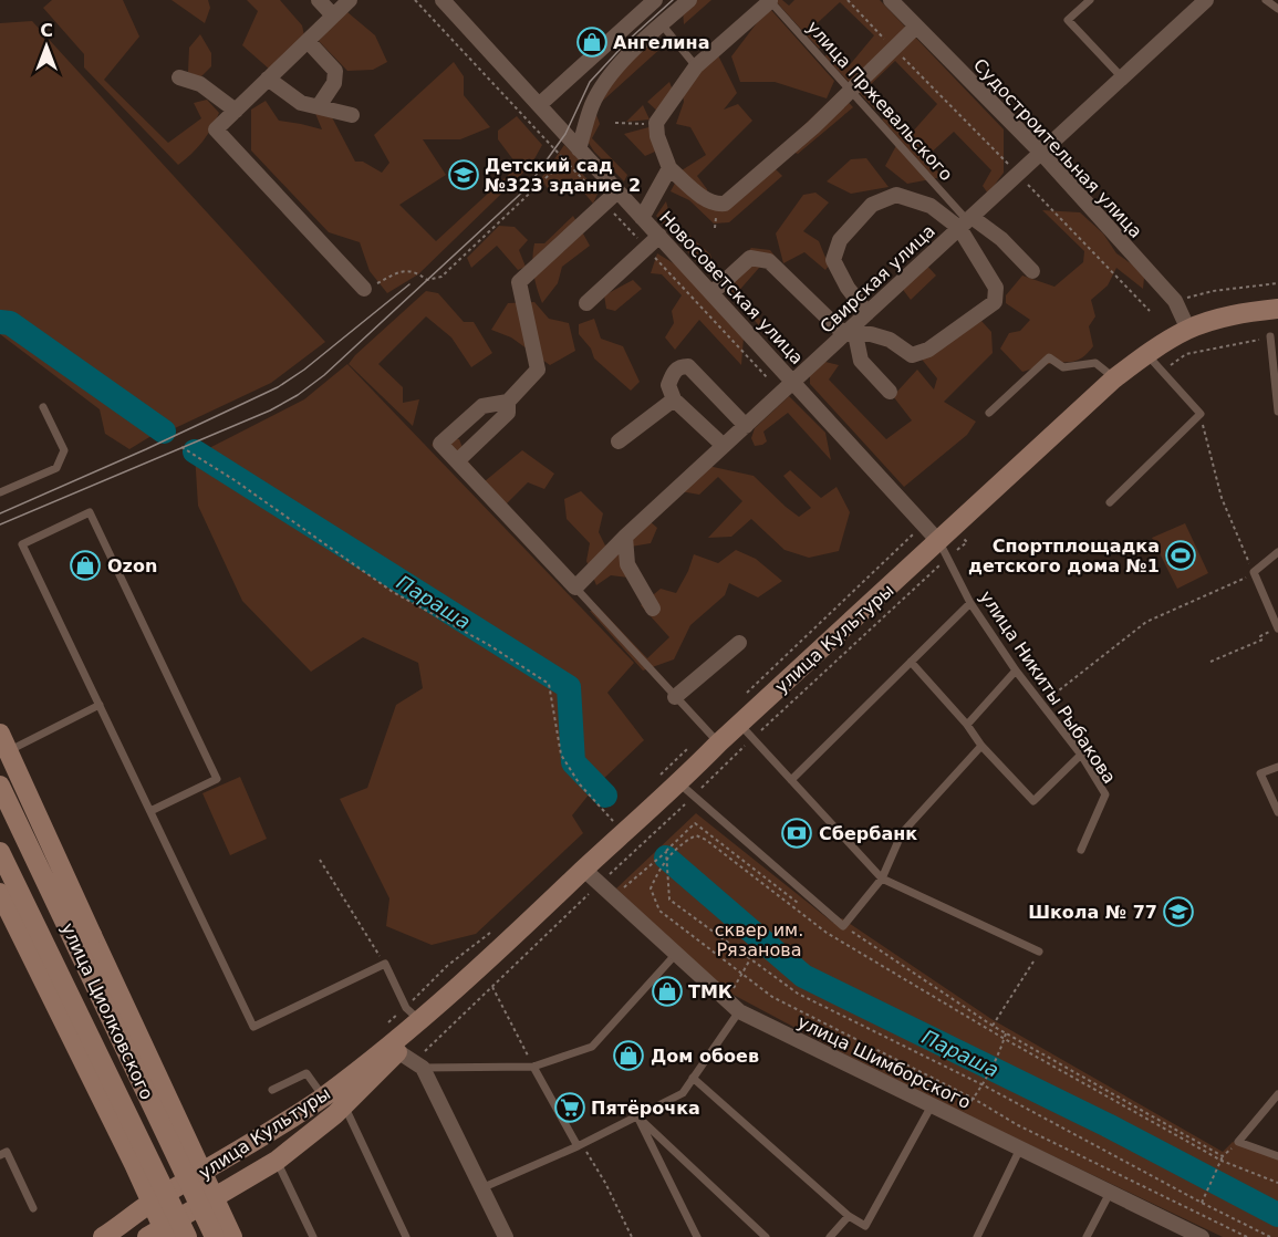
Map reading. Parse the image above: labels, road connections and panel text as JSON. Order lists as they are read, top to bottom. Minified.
{"streets":{"main road":["улица Культуры","улица Циолковского"],"street":["Судостроительная улица","Свирская улица","Новосоветская улица","улица Шимборского"],"lane":["улица Пржевальского","улица Никиты Рыбакова"]},"crossings":[["улица Пржевальского","Свирская улица"],["Судостроительная улица","Свирская улица"],["Судостроительная улица","улица Культуры"],["Свирская улица","Новосоветская улица"],["Новосоветская улица","улица Культуры"],["Новосоветская улица","улица Никиты Рыбакова"],["улица Культуры","улица Никиты Рыбакова"],["улица Культуры","улица Шимборского"]],"water":["Параша"],"parks":["сквер им. Рязанова"],"places":{"shop":["Ангелина","Ozon","ТМК","Дом обоев"],"school or university":["Детский сад №323 здание 2","Школа № 77"],"sports":["Спортплощадка детского дома №1"],"bank":["Сбербанк"],"supermarket":["Пятёрочка"]},"north":"top"}
